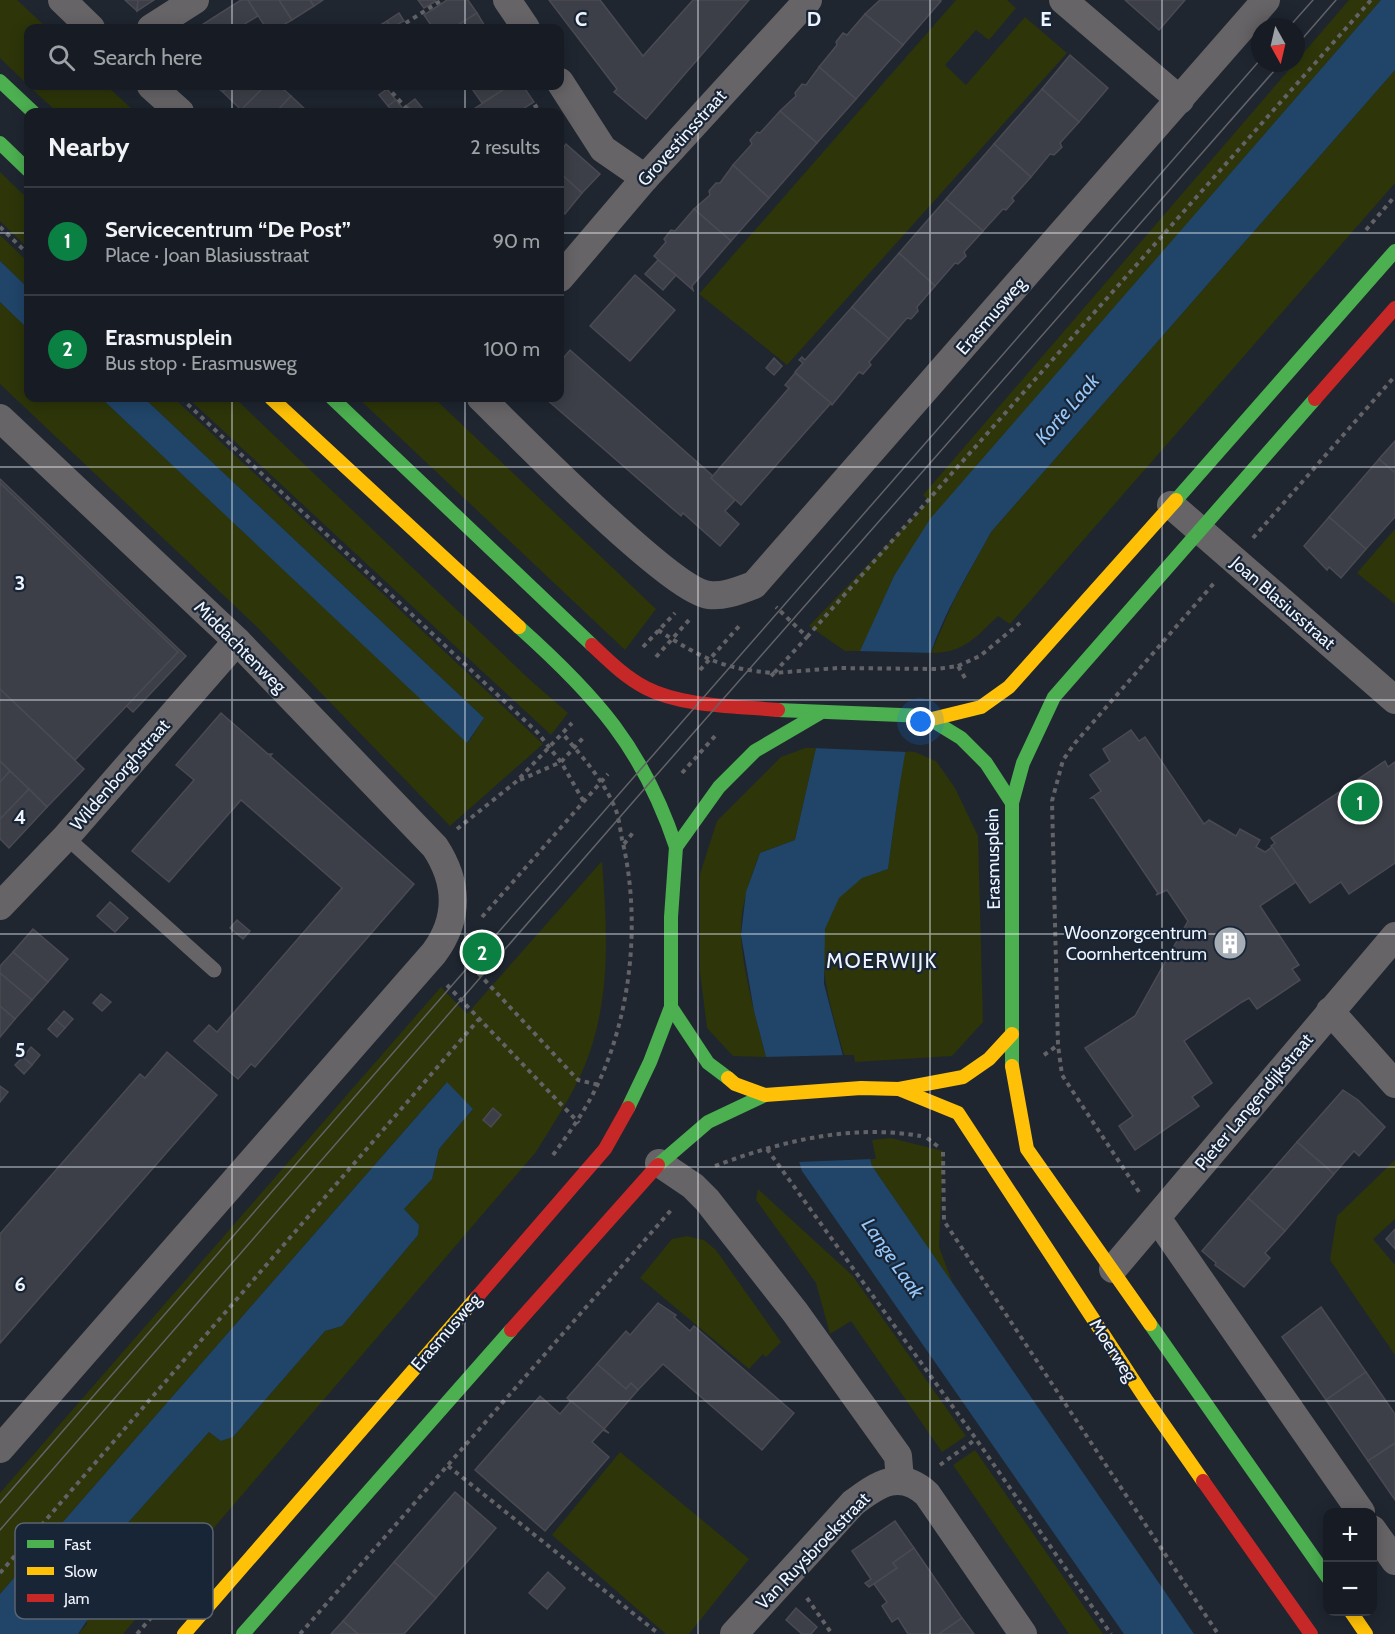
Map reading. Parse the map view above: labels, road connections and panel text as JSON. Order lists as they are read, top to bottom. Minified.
{"streets":{"main road":["Erasmusweg","Erasmusplein","Moerweg"],"street":["Grovestinsstraat","Joan Blasiusstraat","Middachtenweg","Wildenborghstraat","Pieter Langendijkstraat","Van Ruysbroekstraat"]},"crossings":[["Middachtenweg","Wildenborghstraat"]],"districts":["MOERWIJK"],"water":["Korte Laak","Lange Laak"],"places":{"building":["Woonzorgcentrum Coornhertcentrum"]},"legend":["Fast","Slow","Jam"],"north":"bottom","page":{"search":"Search here","heading":["Nearby","2 results"],"list":[{"mark":"1","name":"Servicecentrum “De Post”","note":"Place · Joan Blasiusstraat","value":"90 m"},{"mark":"2","name":"Erasmusplein","note":"Bus stop · Erasmusweg","value":"100 m"}],"pins":["1","2"],"map_buttons":["+","−"]},"grid":{"columns":["C","D","E"],"rows":["3","4","5","6"]}}
